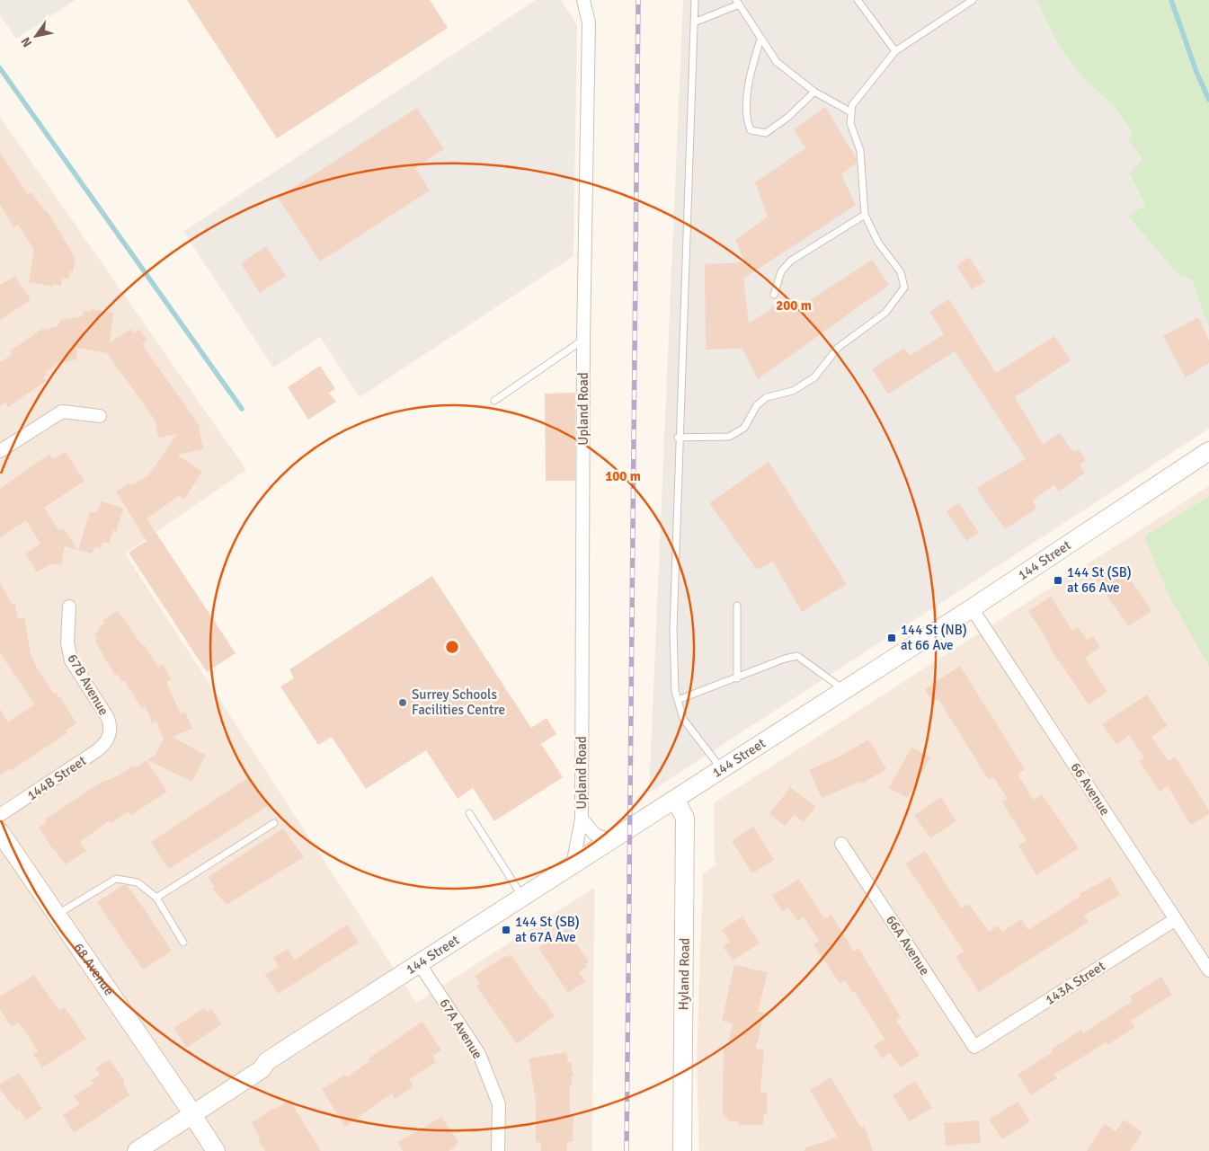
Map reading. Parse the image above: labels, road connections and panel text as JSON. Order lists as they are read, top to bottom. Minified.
{"streets":{"main road":["144 Street","68 Avenue","Hyland Road"],"street":["Upland Road","67B Avenue","144B Street","66 Avenue","66A Avenue","143A Street","67A Avenue"]},"crossings":[["Upland Road","144 Street"],["144 Street","66 Avenue"],["144 Street","68 Avenue"],["144 Street","Hyland Road"],["144 Street","67A Avenue"],["67B Avenue","144B Street"],["66 Avenue","143A Street"],["66A Avenue","143A Street"]],"places":{"transit":["144 St (SB) at 66 Ave","144 St (NB) at 66 Ave","144 St (SB) at 67A Ave"],"other":["Surrey Schools Facilities Centre"]},"north":"bottom left","rings":["200 m","100 m"]}
